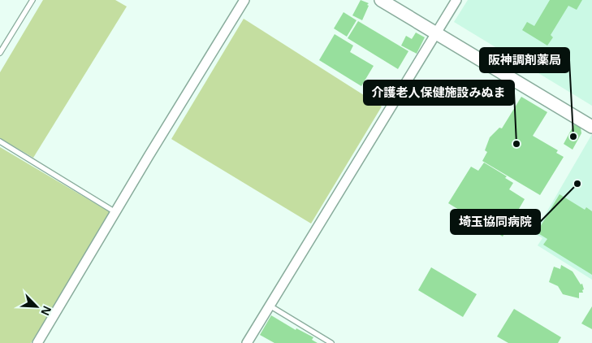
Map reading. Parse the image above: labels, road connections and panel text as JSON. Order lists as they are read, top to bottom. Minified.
{"places":["阪神調剤薬局","介護老人保健施設みぬま","埼玉協同病院"],"north":"bottom right"}
